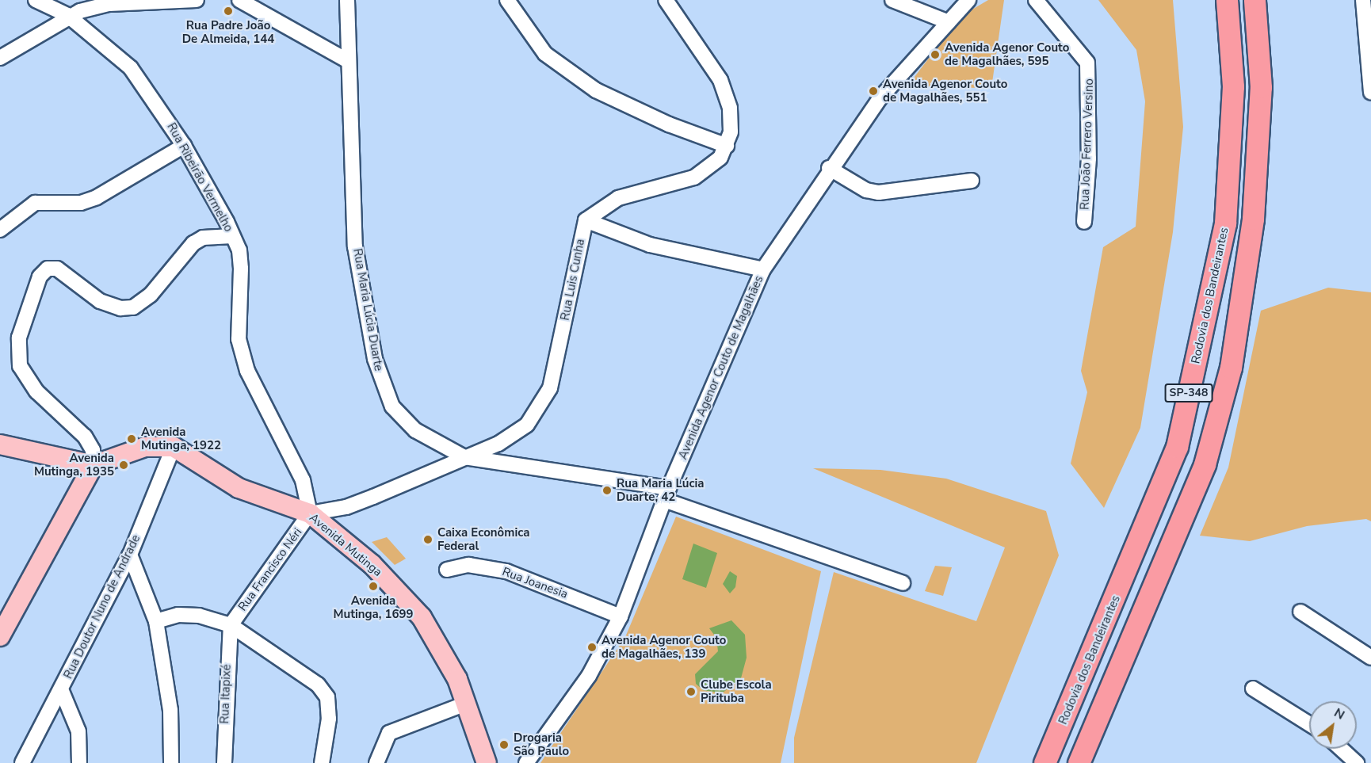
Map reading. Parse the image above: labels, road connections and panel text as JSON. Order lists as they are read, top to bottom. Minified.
{"streets":{"highway":["Rodovia dos Bandeirantes","SP-348"],"main road":["Avenida Mutinga"],"street":["Rua João Ferrero Versino","Rua Ribeirão Vermelho","Rua Luis Cunha","Rua Maria Lúcia Duarte","Avenida Agenor Couto de Magalhães","Rua Francisco Néri","Rua Joanesia","Rua Doutor Nuno de Andrade","Rua Itapixé"]},"crossings":[["Rua Ribeirão Vermelho","Rua Luis Cunha"],["Rua Ribeirão Vermelho","Avenida Mutinga"],["Rua Ribeirão Vermelho","Rua Francisco Néri"],["Rua Luis Cunha","Rua Maria Lúcia Duarte"],["Rua Luis Cunha","Avenida Mutinga"],["Rua Luis Cunha","Rua Francisco Néri"],["Rua Maria Lúcia Duarte","Avenida Agenor Couto de Magalhães"],["Avenida Agenor Couto de Magalhães","Rua Joanesia"],["Avenida Mutinga","Rua Francisco Néri"],["Avenida Mutinga","Rua Doutor Nuno de Andrade"],["Rua Francisco Néri","Rua Itapixé"]],"places":["Rua Padre João De Almeida, 144","Avenida Agenor Couto de Magalhães, 595","Avenida Agenor Couto de Magalhães, 551","Avenida Mutinga, 1922","Avenida Mutinga, 1935","Rua Maria Lúcia Duarte, 42","Caixa Econômica Federal","Avenida Mutinga, 1699","Avenida Agenor Couto de Magalhães, 139","Clube Escola Pirituba","Drogaria São Paulo"],"north":"top right"}
